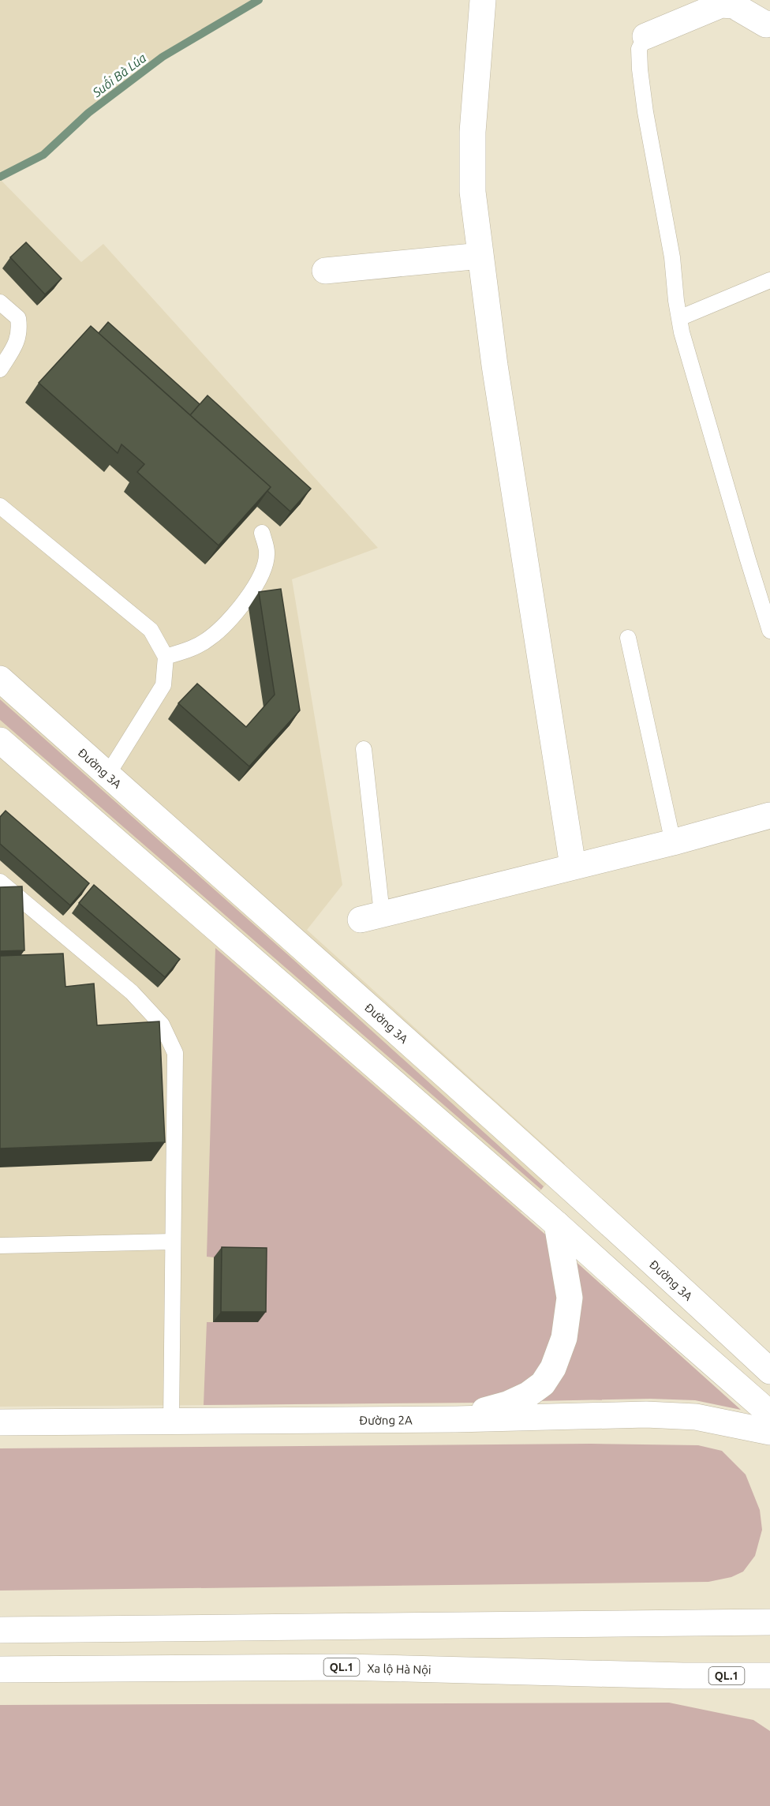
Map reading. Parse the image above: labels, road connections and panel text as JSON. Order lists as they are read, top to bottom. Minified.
{"streets":{"main road":["Đường 3A","Đường 2A","QL.1","Xa lộ Hà Nội"]},"water":["Suối Bà Lúa"]}
